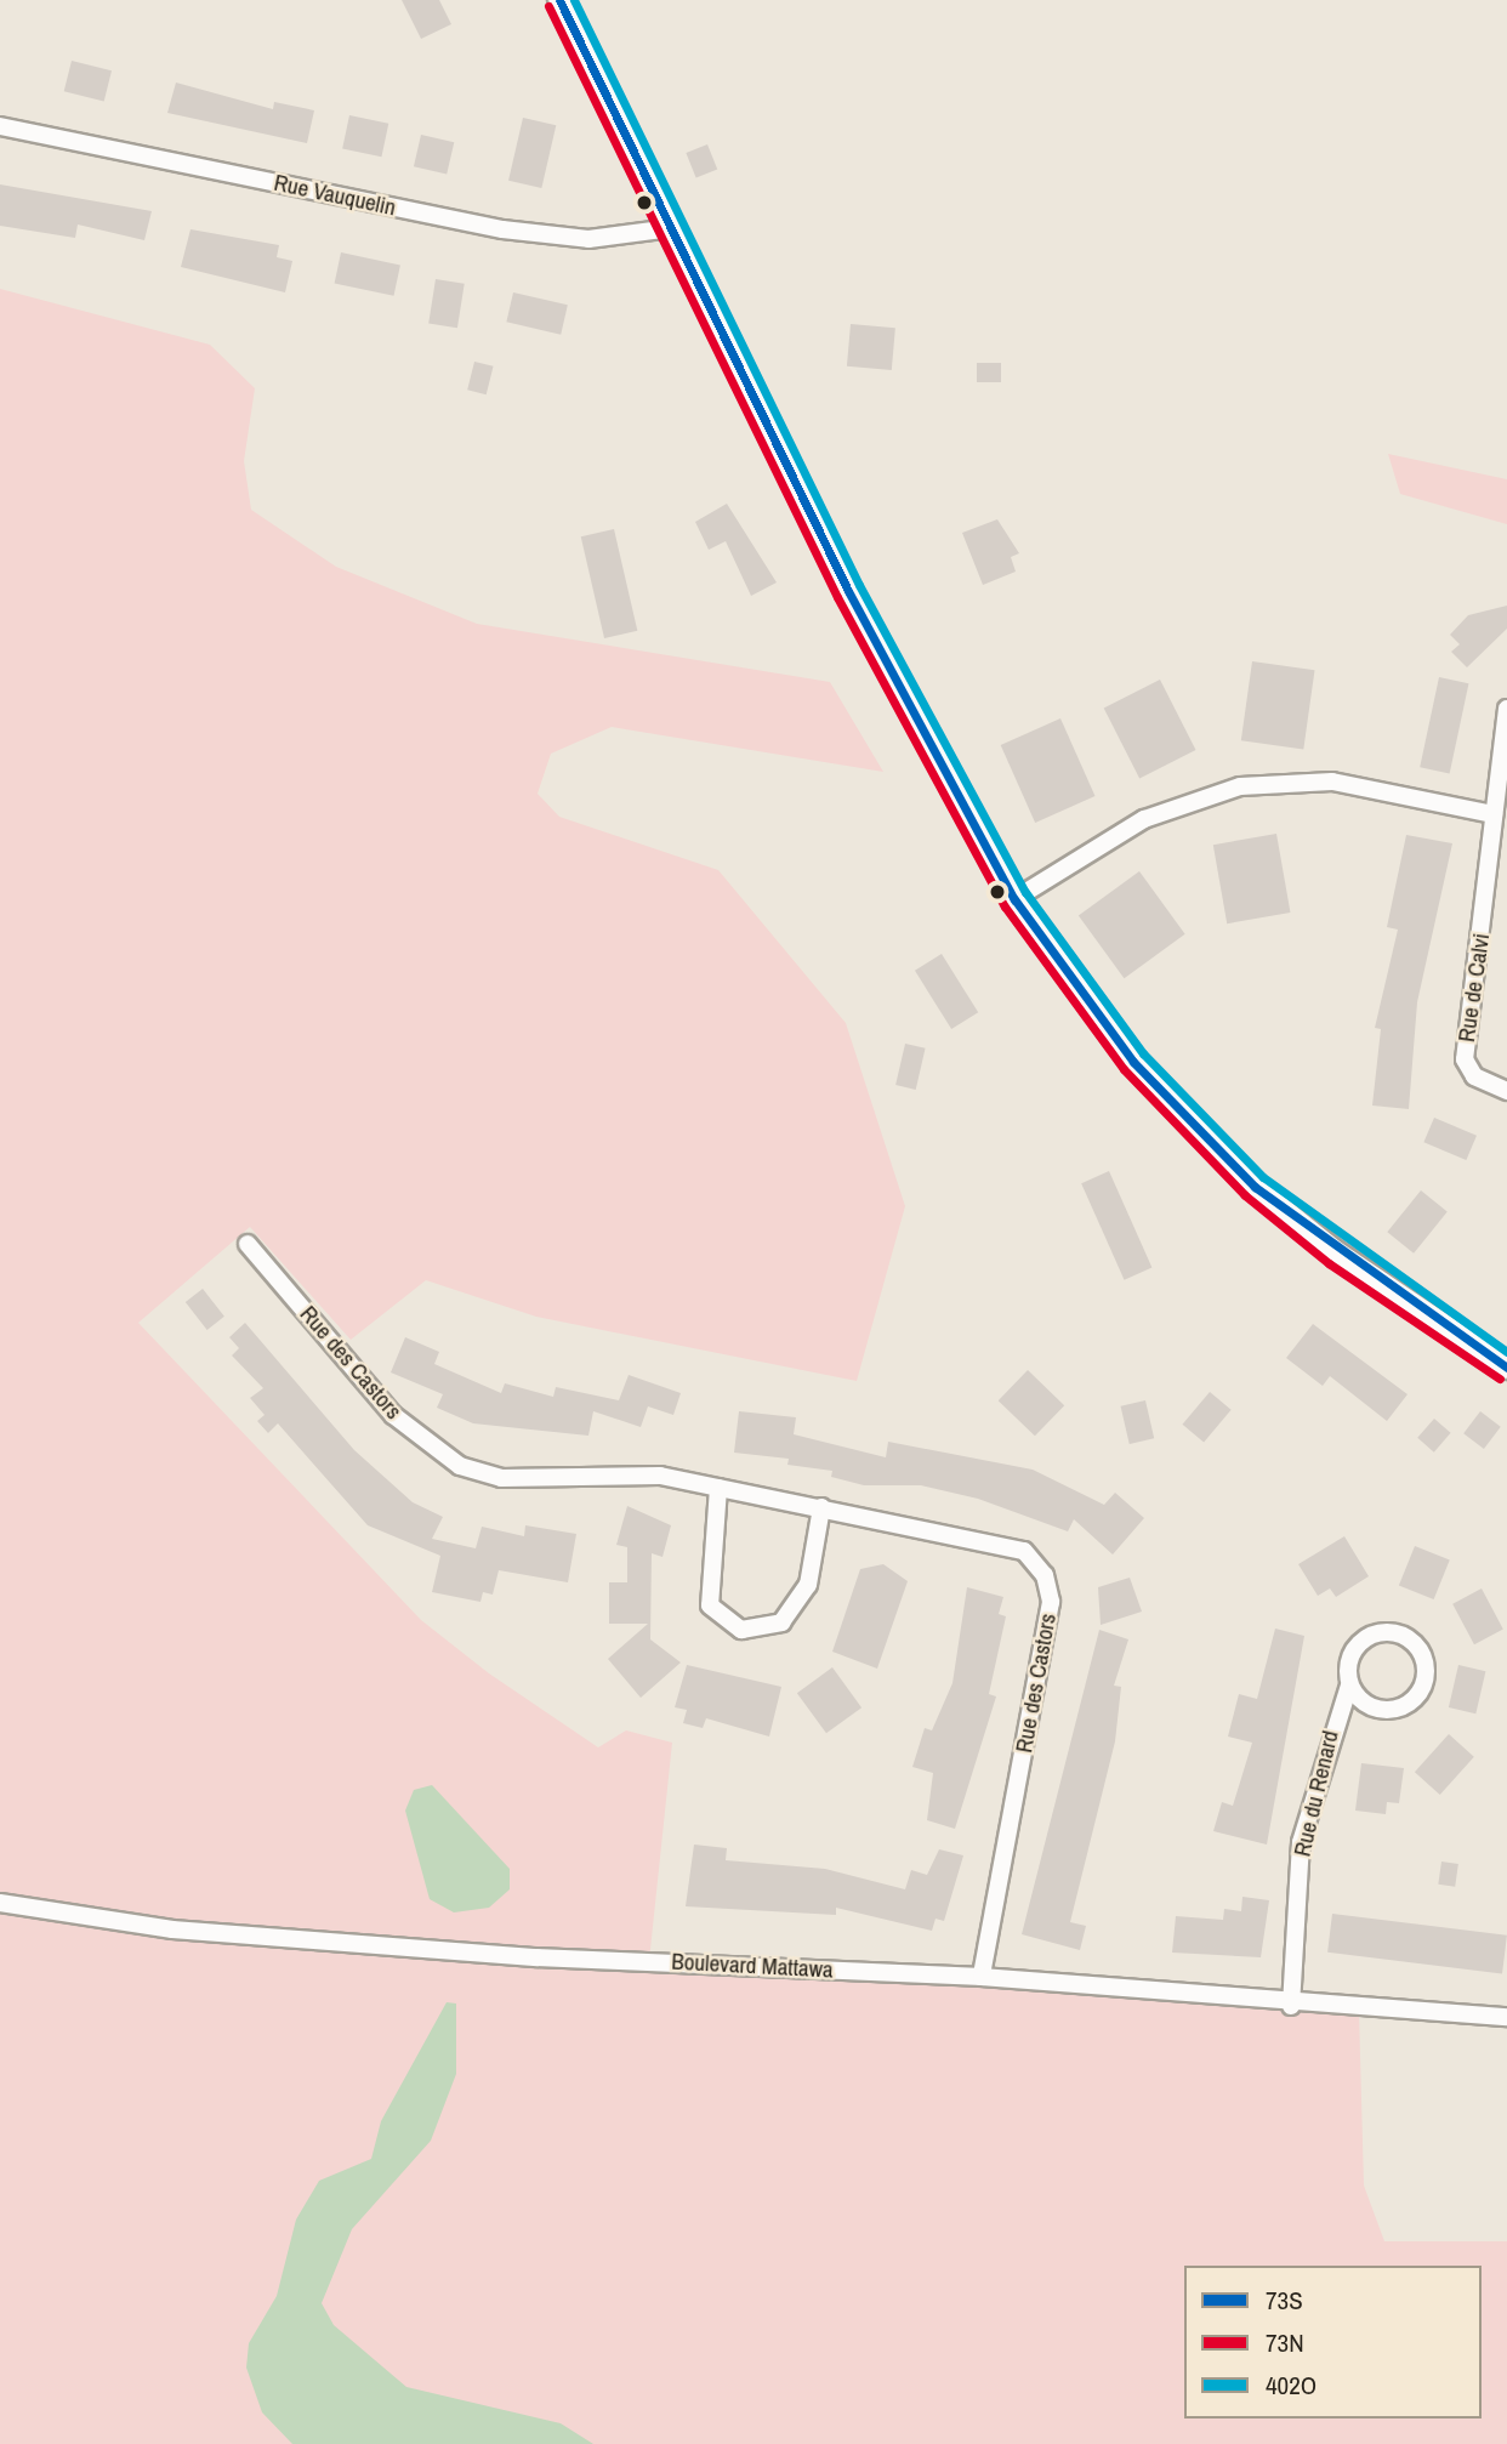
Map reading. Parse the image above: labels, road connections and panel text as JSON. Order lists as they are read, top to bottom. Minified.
{"streets":{"street":["Rue Vauquelin","Rue de Calvi","Rue des Castors","Rue du Renard","Boulevard Mattawa"]},"crossings":[["Rue des Castors","Boulevard Mattawa"],["Rue du Renard","Boulevard Mattawa"]],"lines":["transit line 73S","transit line 402O","transit line 73N"],"legend":["73S","73N","402O"]}
